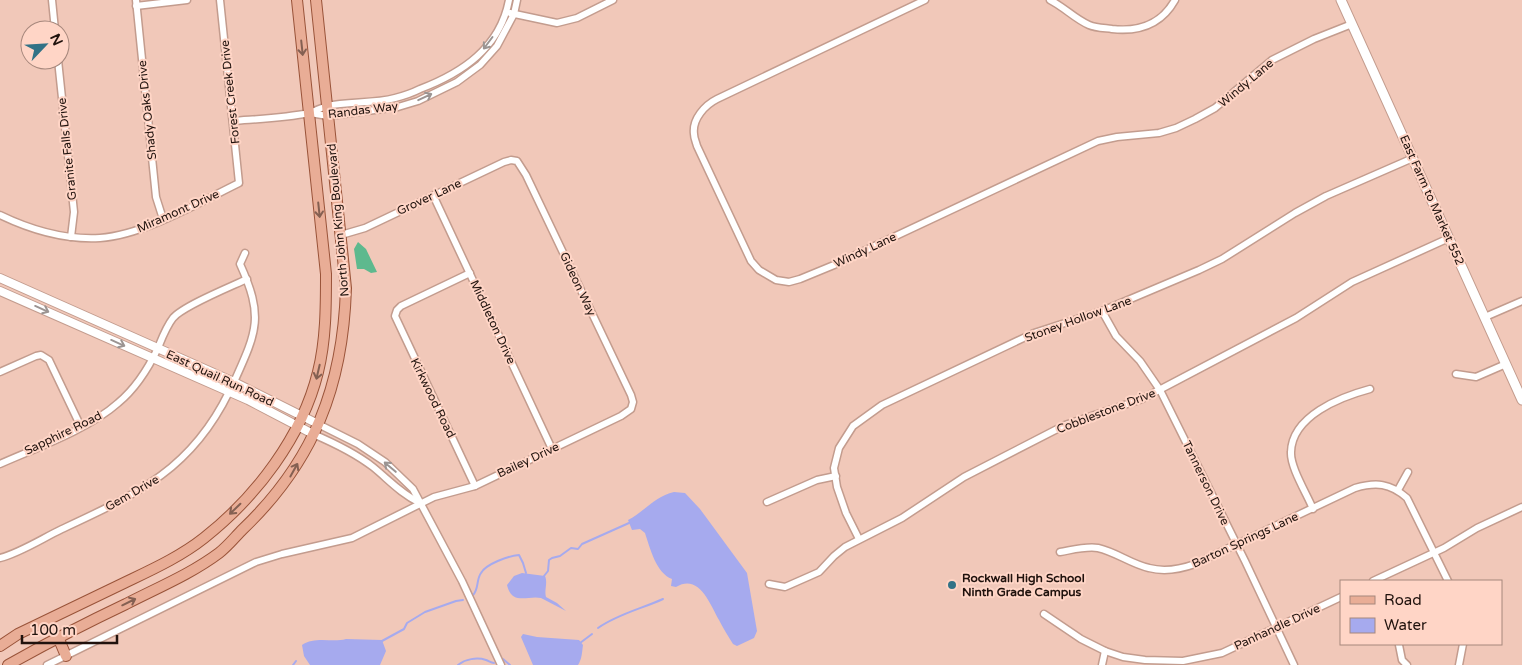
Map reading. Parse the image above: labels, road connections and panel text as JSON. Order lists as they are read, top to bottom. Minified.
{"streets":{"main road":["East Farm to Market 552","North John King Boulevard"],"street":["Windy Lane","Forest Creek Drive","Shady Oaks Drive","Randas Way","Granite Falls Drive","Grover Lane","Miramont Drive","Gideon Way","Stoney Hollow Lane","Middleton Drive","East Quail Run Road","Kirkwood Road","Cobblestone Drive","Sapphire Road","Bailey Drive","Tannerson Drive","Gem Drive","Barton Springs Lane","Panhandle Drive"]},"crossings":[["Windy Lane","East Farm to Market 552"],["Forest Creek Drive","Randas Way"],["Forest Creek Drive","Miramont Drive"],["Shady Oaks Drive","Miramont Drive"],["Randas Way","North John King Boulevard"],["Granite Falls Drive","Miramont Drive"],["Grover Lane","North John King Boulevard"],["Grover Lane","Gideon Way"],["Grover Lane","Middleton Drive"],["East Farm to Market 552","Stoney Hollow Lane"],["East Farm to Market 552","Cobblestone Drive"],["North John King Boulevard","East Quail Run Road"],["Gideon Way","Bailey Drive"],["Stoney Hollow Lane","Cobblestone Drive"],["Stoney Hollow Lane","Tannerson Drive"],["Middleton Drive","Kirkwood Road"],["Middleton Drive","Bailey Drive"],["East Quail Run Road","Sapphire Road"],["East Quail Run Road","Bailey Drive"],["East Quail Run Road","Gem Drive"],["Kirkwood Road","Bailey Drive"],["Cobblestone Drive","Tannerson Drive"],["Tannerson Drive","Barton Springs Lane"],["Tannerson Drive","Panhandle Drive"]],"places":["Rockwall High School Ninth Grade Campus"],"legend":["Road","Water"],"scale_bar":"100 m","north":"top right"}
